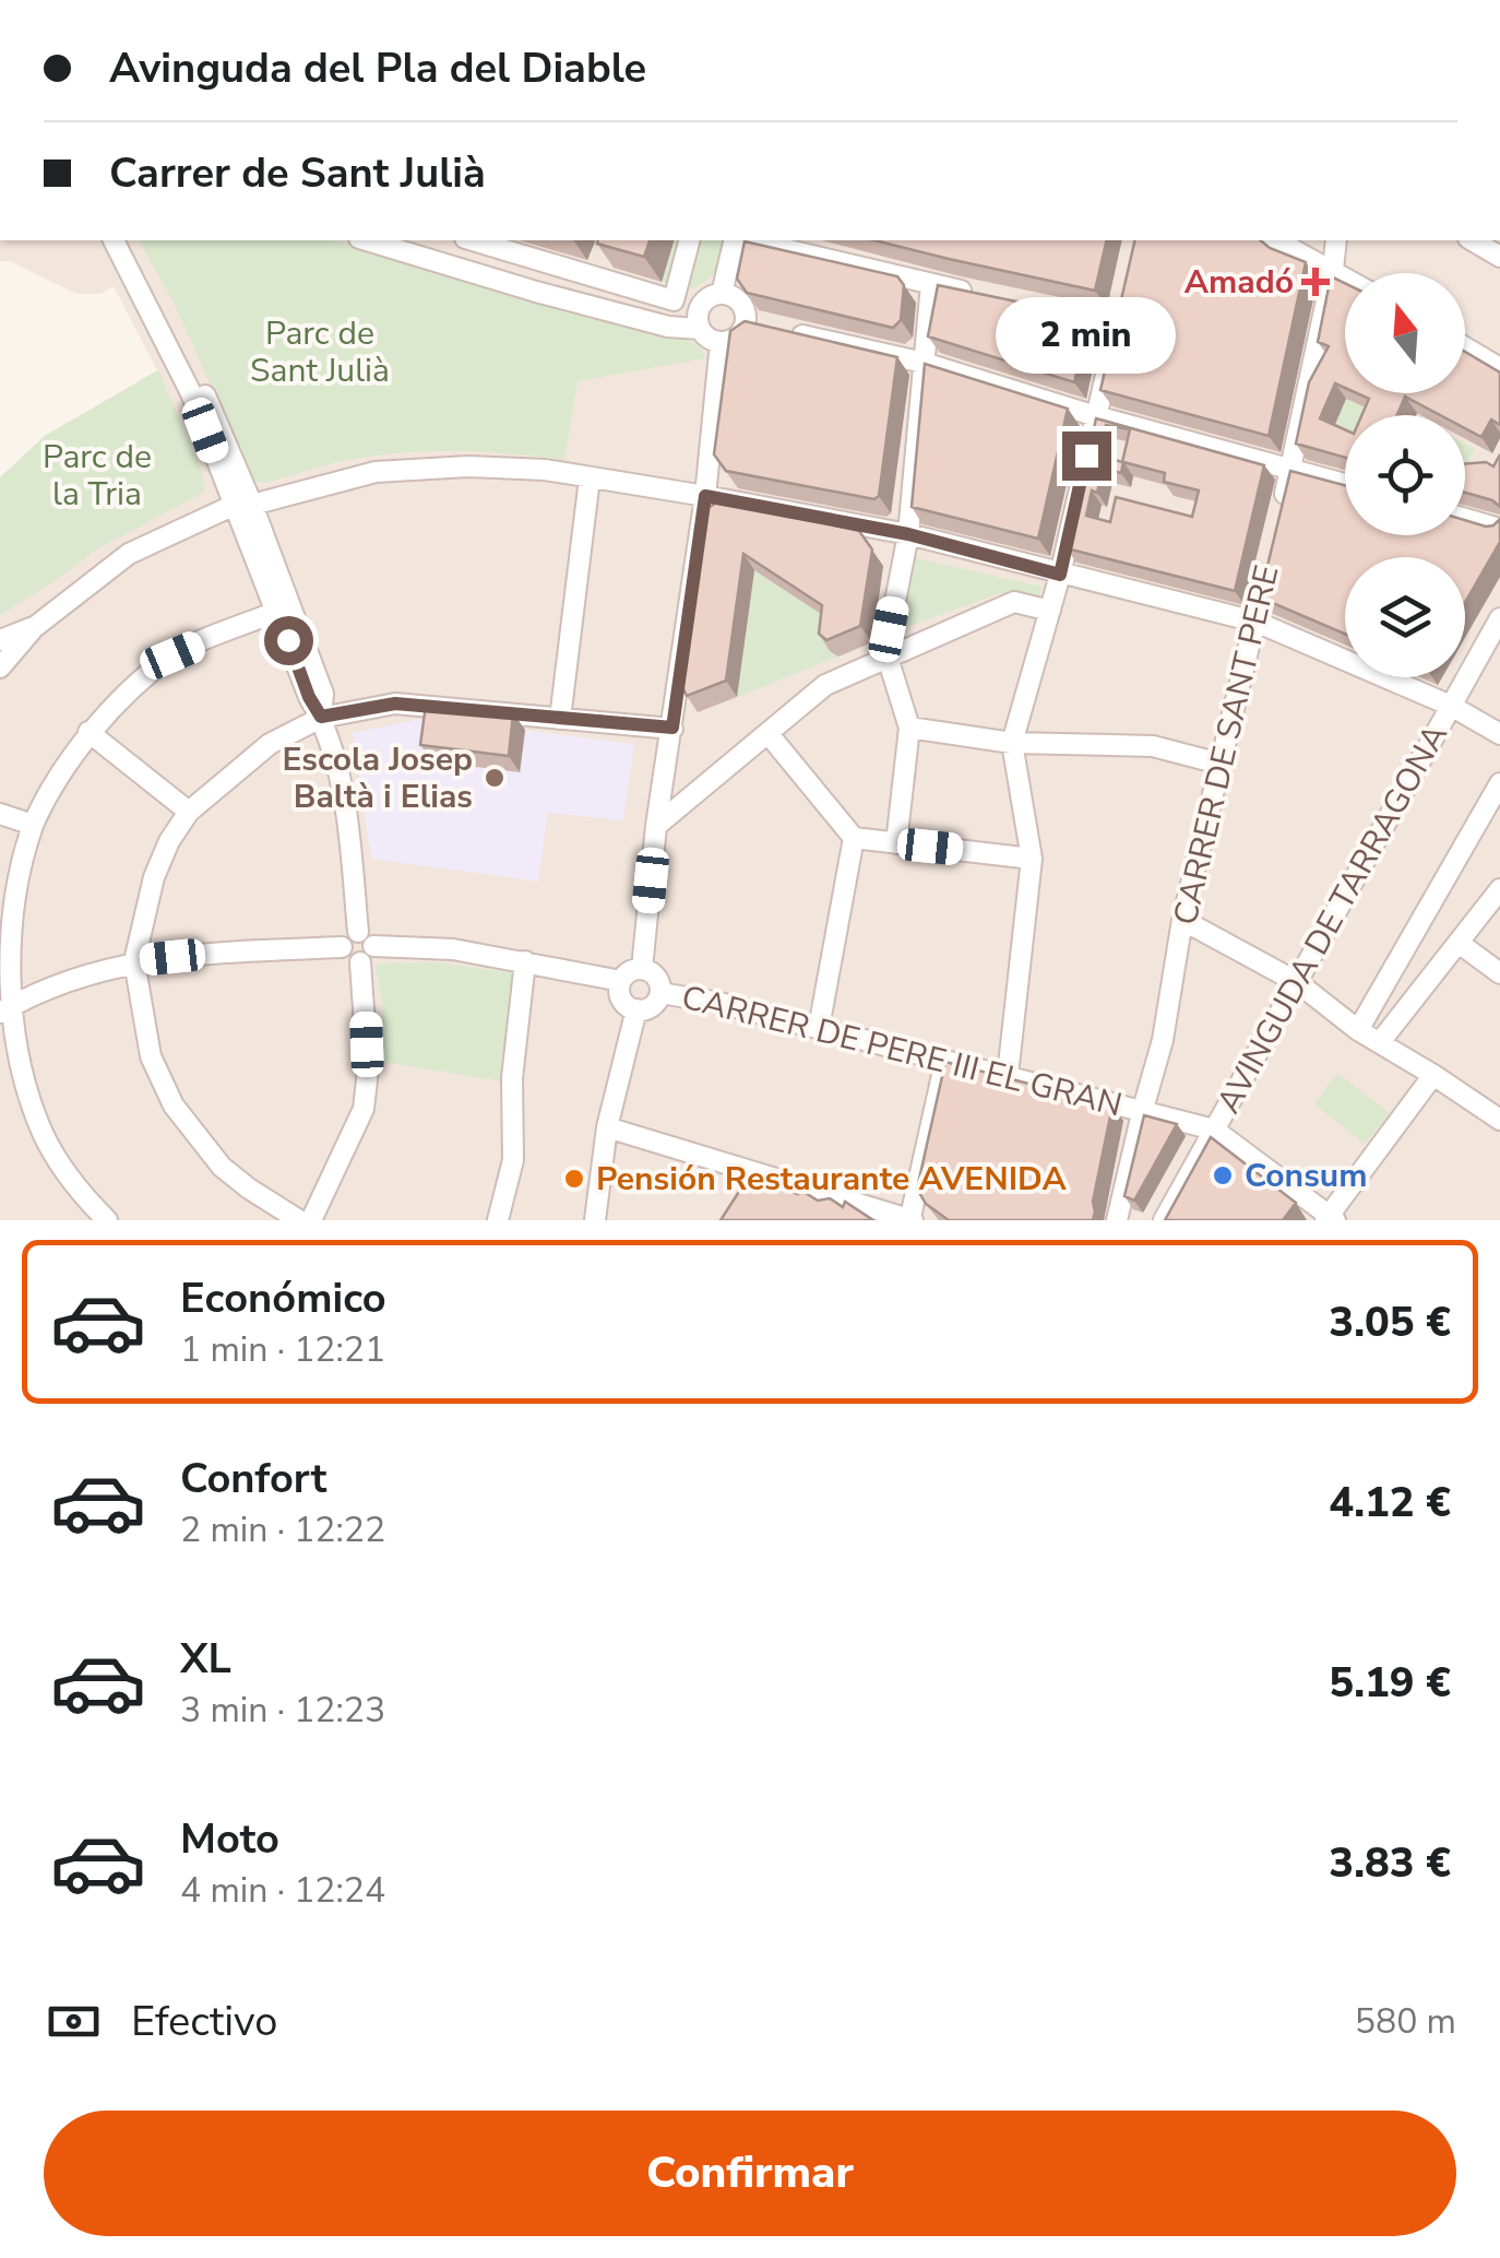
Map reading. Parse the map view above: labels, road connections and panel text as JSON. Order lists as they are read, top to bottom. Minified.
{"streets":{"street":["CARRER DE SANT PERE","AVINGUDA DE TARRAGONA","CARRER DE PERE III EL GRAN"]},"crossings":[["CARRER DE SANT PERE","CARRER DE PERE III EL GRAN"],["AVINGUDA DE TARRAGONA","CARRER DE PERE III EL GRAN"]],"parks":["Parc de Sant Julià","Parc de la Tria"],"places":{"health":["Amadó"],"other":["Escola Josep Baltà i Elias","Consum","Pensión Restaurante AVENIDA"]},"north":"top","page":{"banner":["Avinguda del Pla del Diable","Carrer de Sant Julià"],"bubble":"2 min","list":[{"name":"Económico","note":"1 min · 12:21","value":"3.05 €"},{"name":"Confort","note":"2 min · 12:22","value":"4.12 €"},{"name":"XL","note":"3 min · 12:23","value":"5.19 €"},{"name":"Moto","note":"4 min · 12:24","value":"3.83 €"}],"pay":["Efectivo","580 m"],"buttons":"Confirmar"}}
